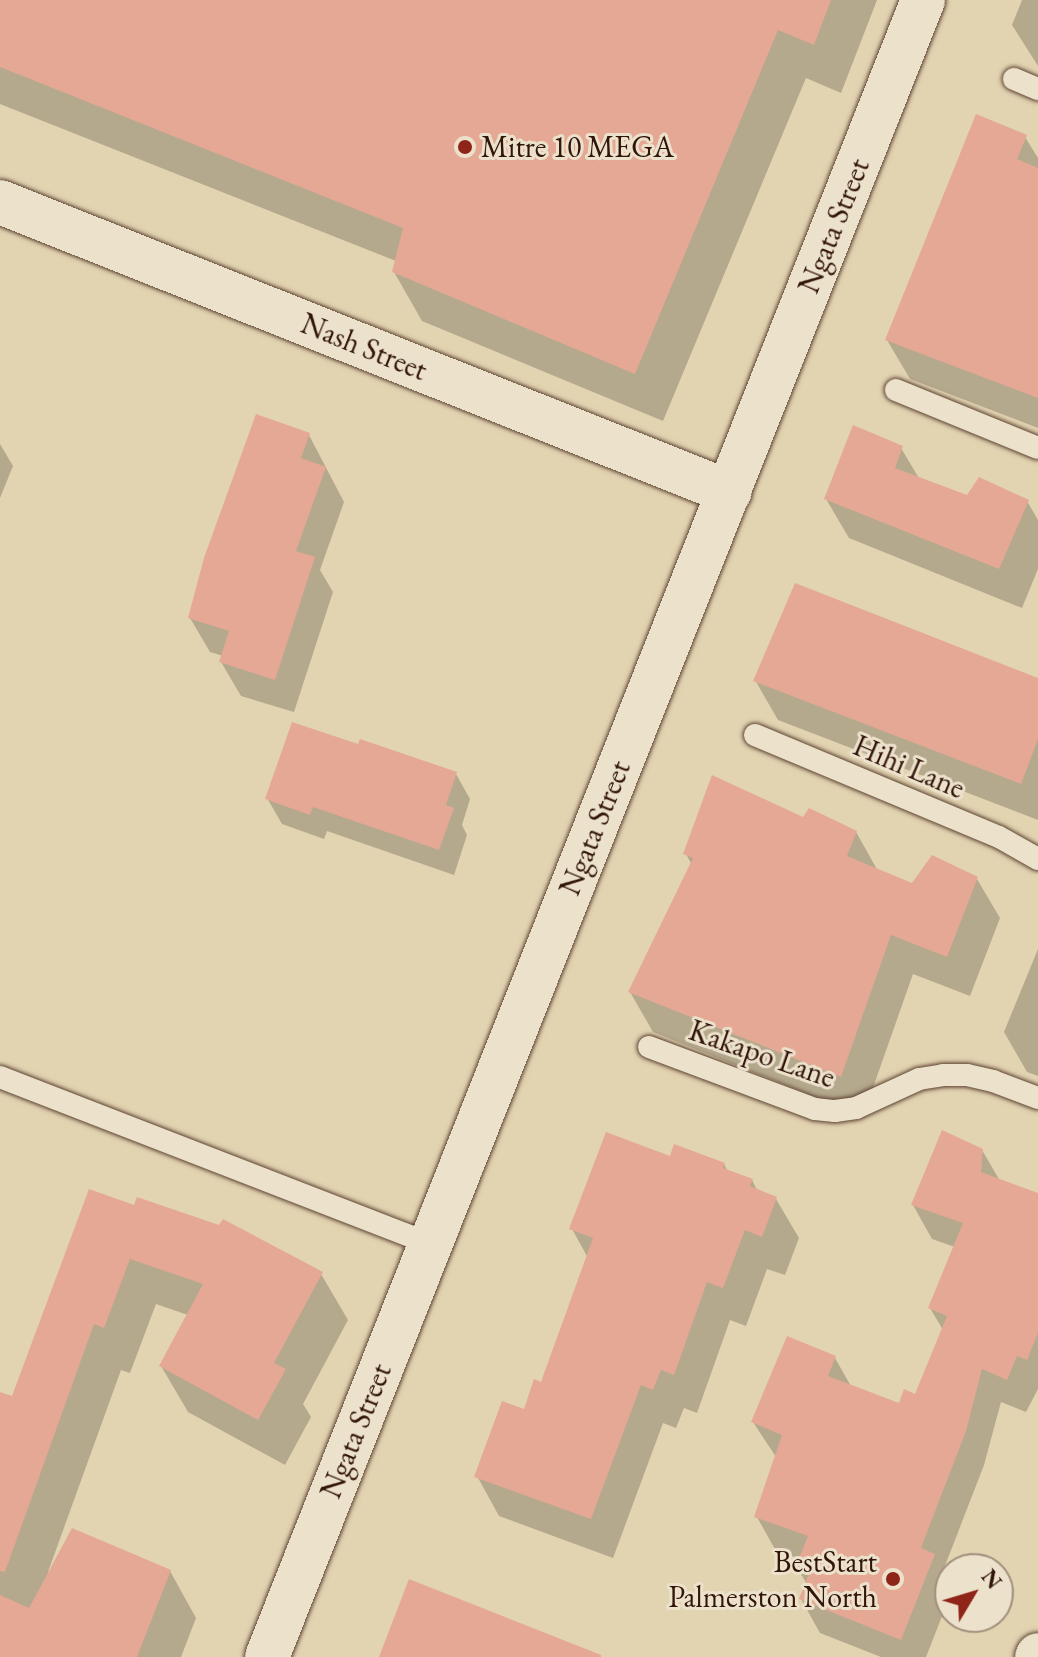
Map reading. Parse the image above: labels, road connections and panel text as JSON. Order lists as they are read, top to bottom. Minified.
{"streets":{"street":["Ngata Street","Nash Street"],"lane":["Hihi Lane","Kakapo Lane"]},"crossings":[["Ngata Street","Nash Street"]],"places":["Mitre 10 MEGA","BestStart Palmerston North"],"north":"top right"}
